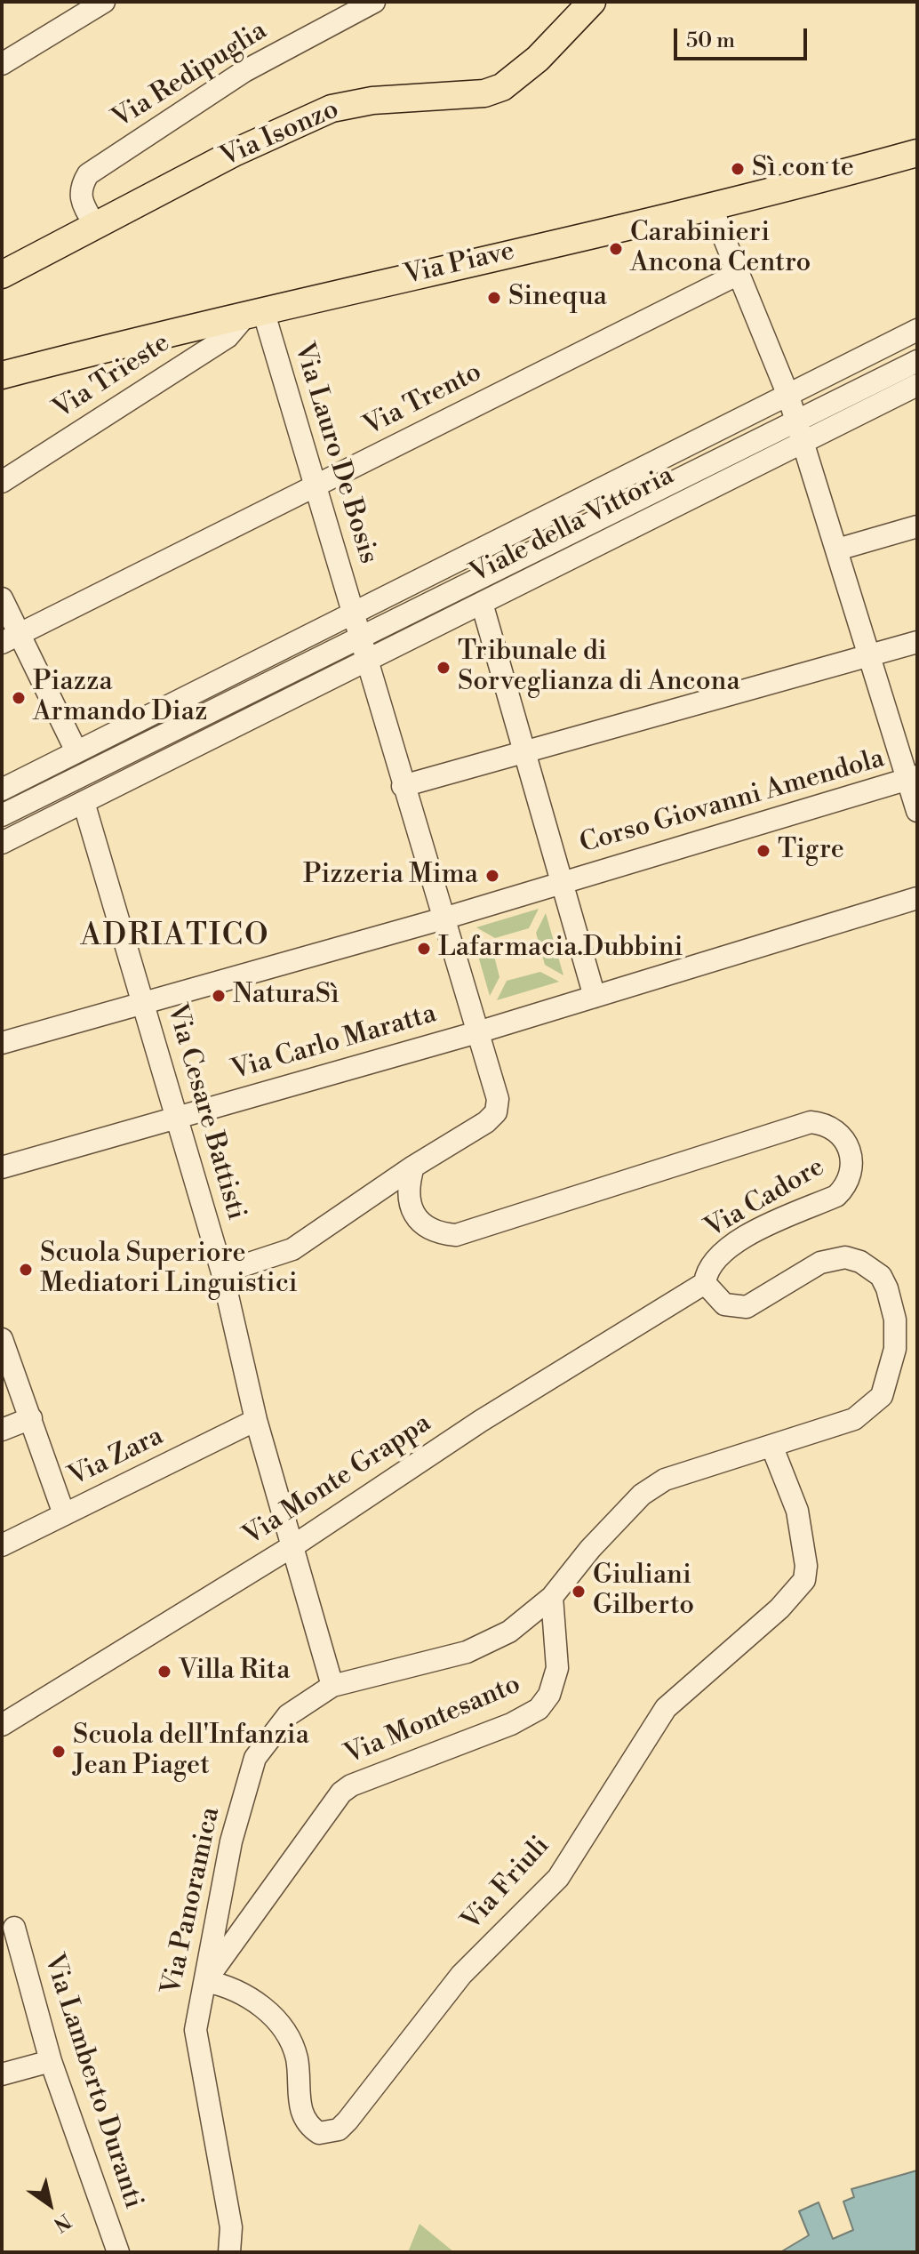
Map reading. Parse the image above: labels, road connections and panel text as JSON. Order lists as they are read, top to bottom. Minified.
{"streets":{"main road":["Via Isonzo","Via Piave"],"street":["Via Redipuglia","Via Trieste","Via Trento","Via Lauro De Bosis","Viale della Vittoria","Corso Giovanni Amendola","Via Carlo Maratta","Via Cesare Battisti","Via Cadore","Via Zara","Via Monte Grappa","Via Montesanto","Via Friuli","Via Panoramica","Via Lamberto Duranti"]},"crossings":[["Via Redipuglia","Via Isonzo"],["Via Piave","Via Trieste"],["Via Piave","Via Lauro De Bosis"],["Via Trieste","Via Lauro De Bosis"],["Via Trento","Via Lauro De Bosis"],["Via Lauro De Bosis","Viale della Vittoria"],["Viale della Vittoria","Via Cesare Battisti"],["Via Carlo Maratta","Via Cesare Battisti"],["Via Cesare Battisti","Via Zara"],["Via Cesare Battisti","Via Monte Grappa"],["Via Cesare Battisti","Via Panoramica"],["Via Cadore","Via Monte Grappa"],["Via Cadore","Via Friuli"],["Via Cadore","Via Panoramica"],["Via Montesanto","Via Friuli"],["Via Montesanto","Via Panoramica"],["Via Friuli","Via Panoramica"]],"districts":["ADRIATICO"],"places":["Sì con te","Carabinieri Ancona Centro","Sinequa","Tribunale di Sorveglianza di Ancona","Piazza Armando Diaz","Tigre","Pizzeria Mima","Lafarmacia.Dubbini","NaturaSì","Scuola Superiore Mediatori Linguistici","Giuliani Gilberto","Villa Rita","Scuola dell'Infanzia Jean Piaget"],"scale_bar":"50 m","north":"bottom right"}
